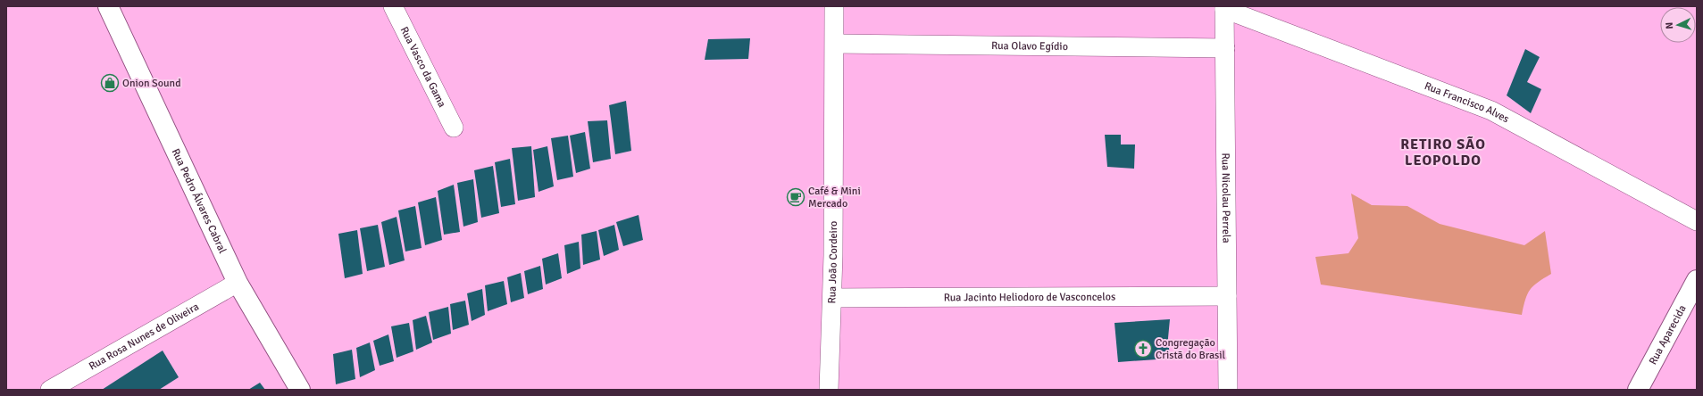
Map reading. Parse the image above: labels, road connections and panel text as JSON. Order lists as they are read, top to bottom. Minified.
{"streets":{"main road":["Rua Pedro Álvares Cabral","Rua Aparecida"],"street":["Rua Olavo Egídio","Rua Vasco da Gama","Rua Francisco Alves","Rua Nicolau Perrela","Rua João Cordeiro","Rua Jacinto Heliodoro de Vasconcelos","Rua Rosa Nunes de Oliveira"]},"crossings":[["Rua Olavo Egídio","Rua Nicolau Perrela"],["Rua Olavo Egídio","Rua João Cordeiro"],["Rua Francisco Alves","Rua Nicolau Perrela"],["Rua Nicolau Perrela","Rua Jacinto Heliodoro de Vasconcelos"],["Rua Pedro Álvares Cabral","Rua Rosa Nunes de Oliveira"],["Rua João Cordeiro","Rua Jacinto Heliodoro de Vasconcelos"]],"districts":["RETIRO SÃO LEOPOLDO"],"places":{"shop":["Onion Sound"],"cafe":["Café & Mini Mercado"],"church":["Congregação Cristã do Brasil"]},"north":"left"}
